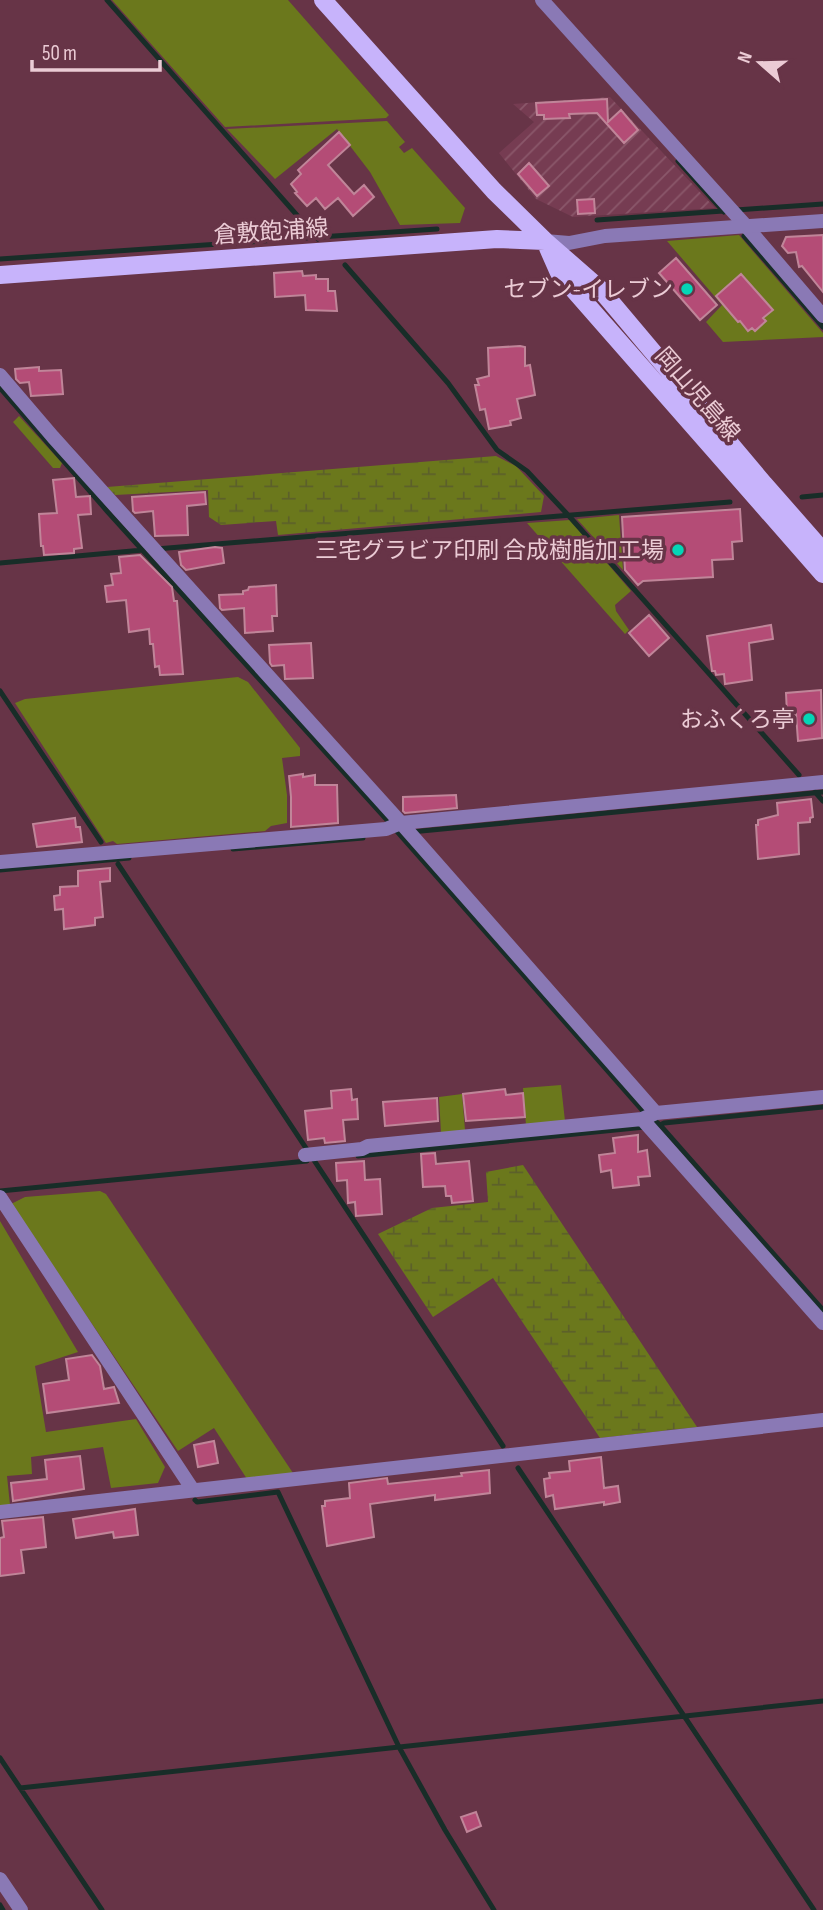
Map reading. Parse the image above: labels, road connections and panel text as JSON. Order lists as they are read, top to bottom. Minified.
{"streets":{"main road":["倉敷飽浦線","岡山児島線"]},"crossings":[["倉敷飽浦線","岡山児島線"]],"places":["セブン-イレブン","三宅グラビア印刷 合成樹脂加工場","おふくろ亭"],"scale_bar":"50 m","north":"left"}
